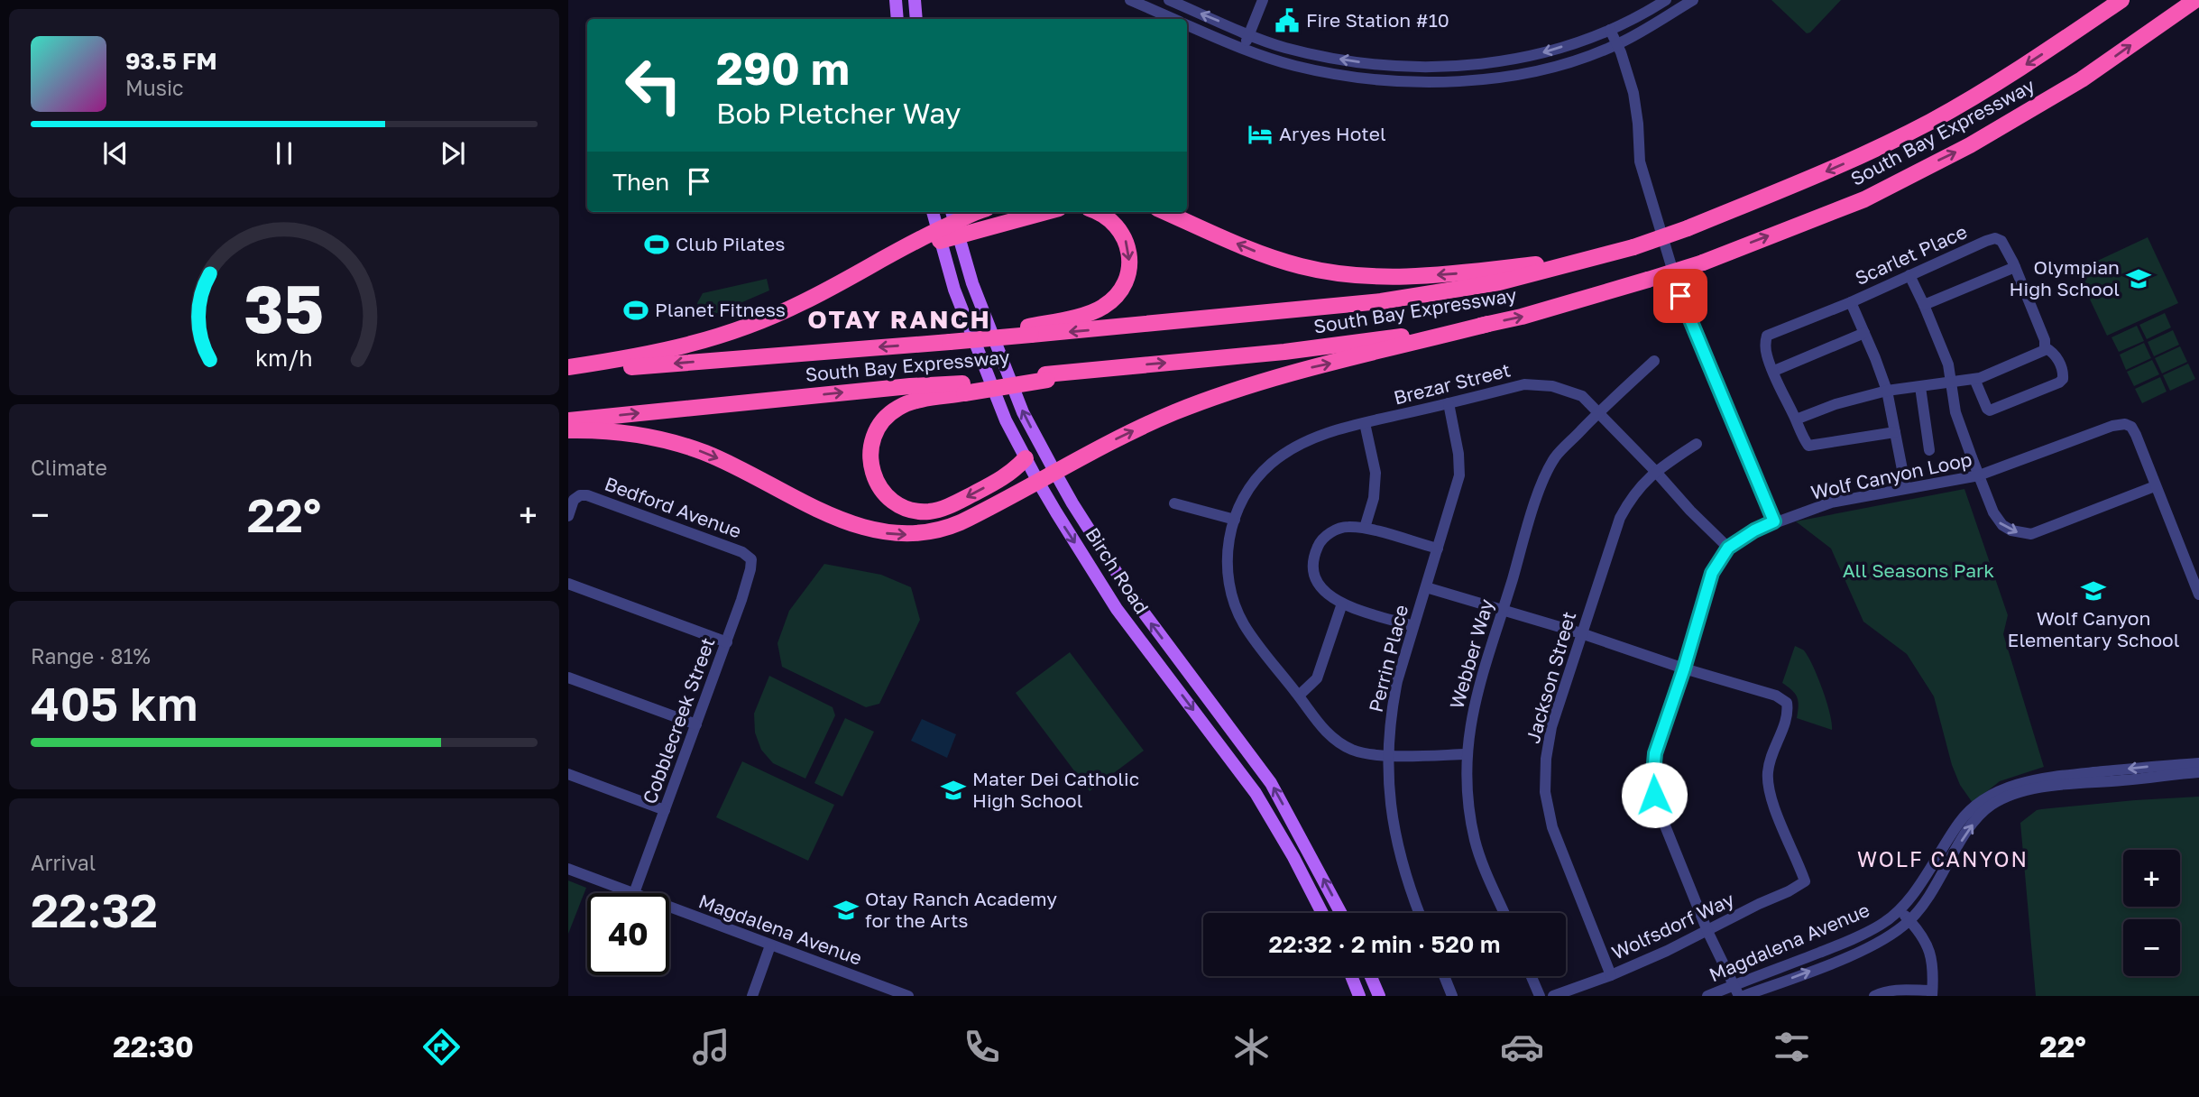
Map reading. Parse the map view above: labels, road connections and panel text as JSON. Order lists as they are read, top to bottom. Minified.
{"streets":{"highway":["South Bay Expressway"],"main road":["Birch Road"],"street":["Scarlet Place","Brezar Street","Wolf Canyon Loop","Bedford Avenue","Webber Way","Perrin Place","Jackson Street","Cobblecreek Street","Wolfsdorf Way","Magdalena Avenue"]},"crossings":[["Brezar Street","Wolf Canyon Loop"],["Brezar Street","Webber Way"],["Brezar Street","Perrin Place"],["Brezar Street","Jackson Street"],["Wolf Canyon Loop","Wolfsdorf Way"],["Wolf Canyon Loop","Magdalena Avenue"],["Bedford Avenue","Cobblecreek Street"],["Jackson Street","Wolfsdorf Way"],["Cobblecreek Street","Magdalena Avenue"]],"districts":["OTAY RANCH","WOLF CANYON"],"parks":["All Seasons Park"],"places":{"public building":["Fire Station #10"],"hotel":["Aryes Hotel"],"sports":["Club Pilates","Planet Fitness"],"school or university":["Olympian High School","Wolf Canyon Elementary School","Mater Dei Catholic High School","Otay Ranch Academy for the Arts"]},"page":{"turn":["290 m","Bob Pletcher Way"],"song":["93.5 FM","Music"],"then":"Then","tile":["Climate",["Range · 81%","405 km"],["Arrival","22:32"]],"heat":["−","22°","+"],"map_buttons":["+","−"],"limit":"40","trip":"22:32 · 2 min · 520 m","tabs":["22:30","22°"],"gauge":["35","km/h"]}}
